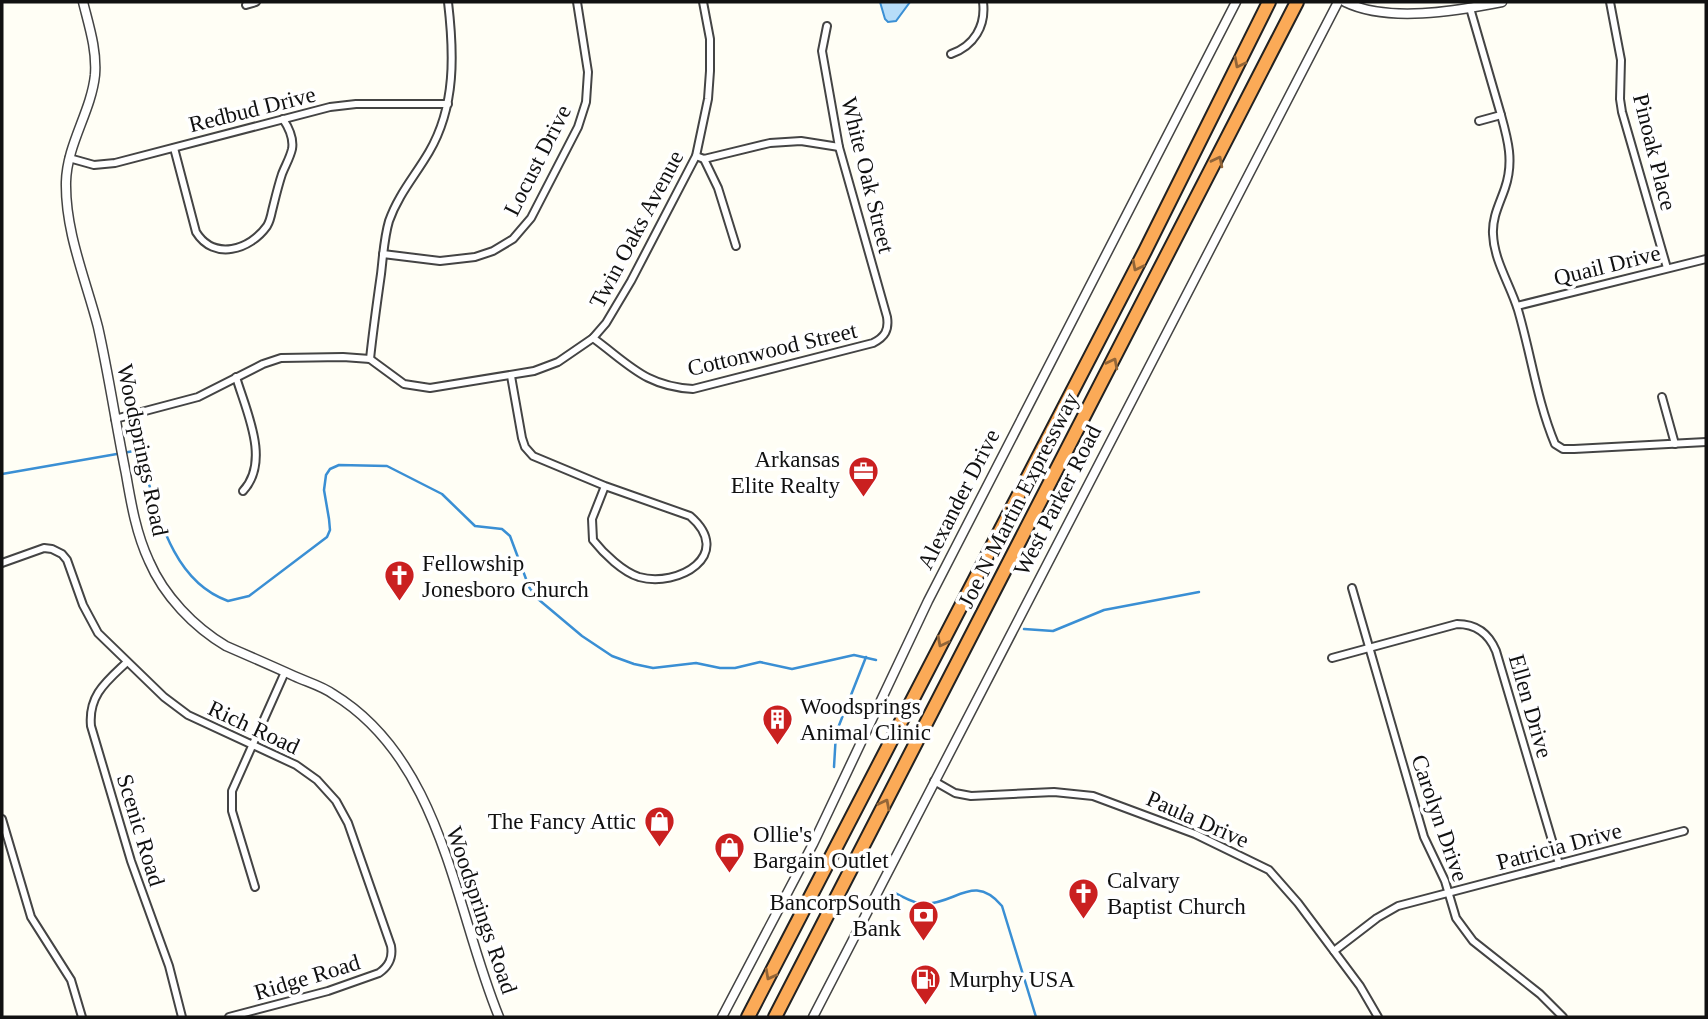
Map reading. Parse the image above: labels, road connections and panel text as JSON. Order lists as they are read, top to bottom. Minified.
{"streets":{"highway":["Joe N Martin Expressway"],"street":["Redbud Drive","Pinoak Place","Locust Drive","White Oak Street","Twin Oaks Avenue","Quail Drive","Cottonwood Street","Woodsprings Road","Alexander Drive","West Parker Road","Ellen Drive","Rich Road","Carolyn Drive","Paula Drive","Scenic Road","Patricia Drive","Ridge Road"]},"crossings":[["Redbud Drive","Woodsprings Road"],["Pinoak Place","Quail Drive"],["White Oak Street","Cottonwood Street"],["Twin Oaks Avenue","Cottonwood Street"],["West Parker Road","Paula Drive"],["Ellen Drive","Carolyn Drive"],["Ellen Drive","Patricia Drive"],["Rich Road","Scenic Road"],["Rich Road","Ridge Road"],["Carolyn Drive","Patricia Drive"],["Paula Drive","Patricia Drive"]],"places":{"office":["Arkansas Elite Realty"],"church":["Fellowship Jonesboro Church","Calvary Baptist Church"],"building":["Woodsprings Animal Clinic"],"shop":["The Fancy Attic","Ollie's Bargain Outlet"],"bank":["BancorpSouth Bank"],"fuel station":["Murphy USA"]}}
